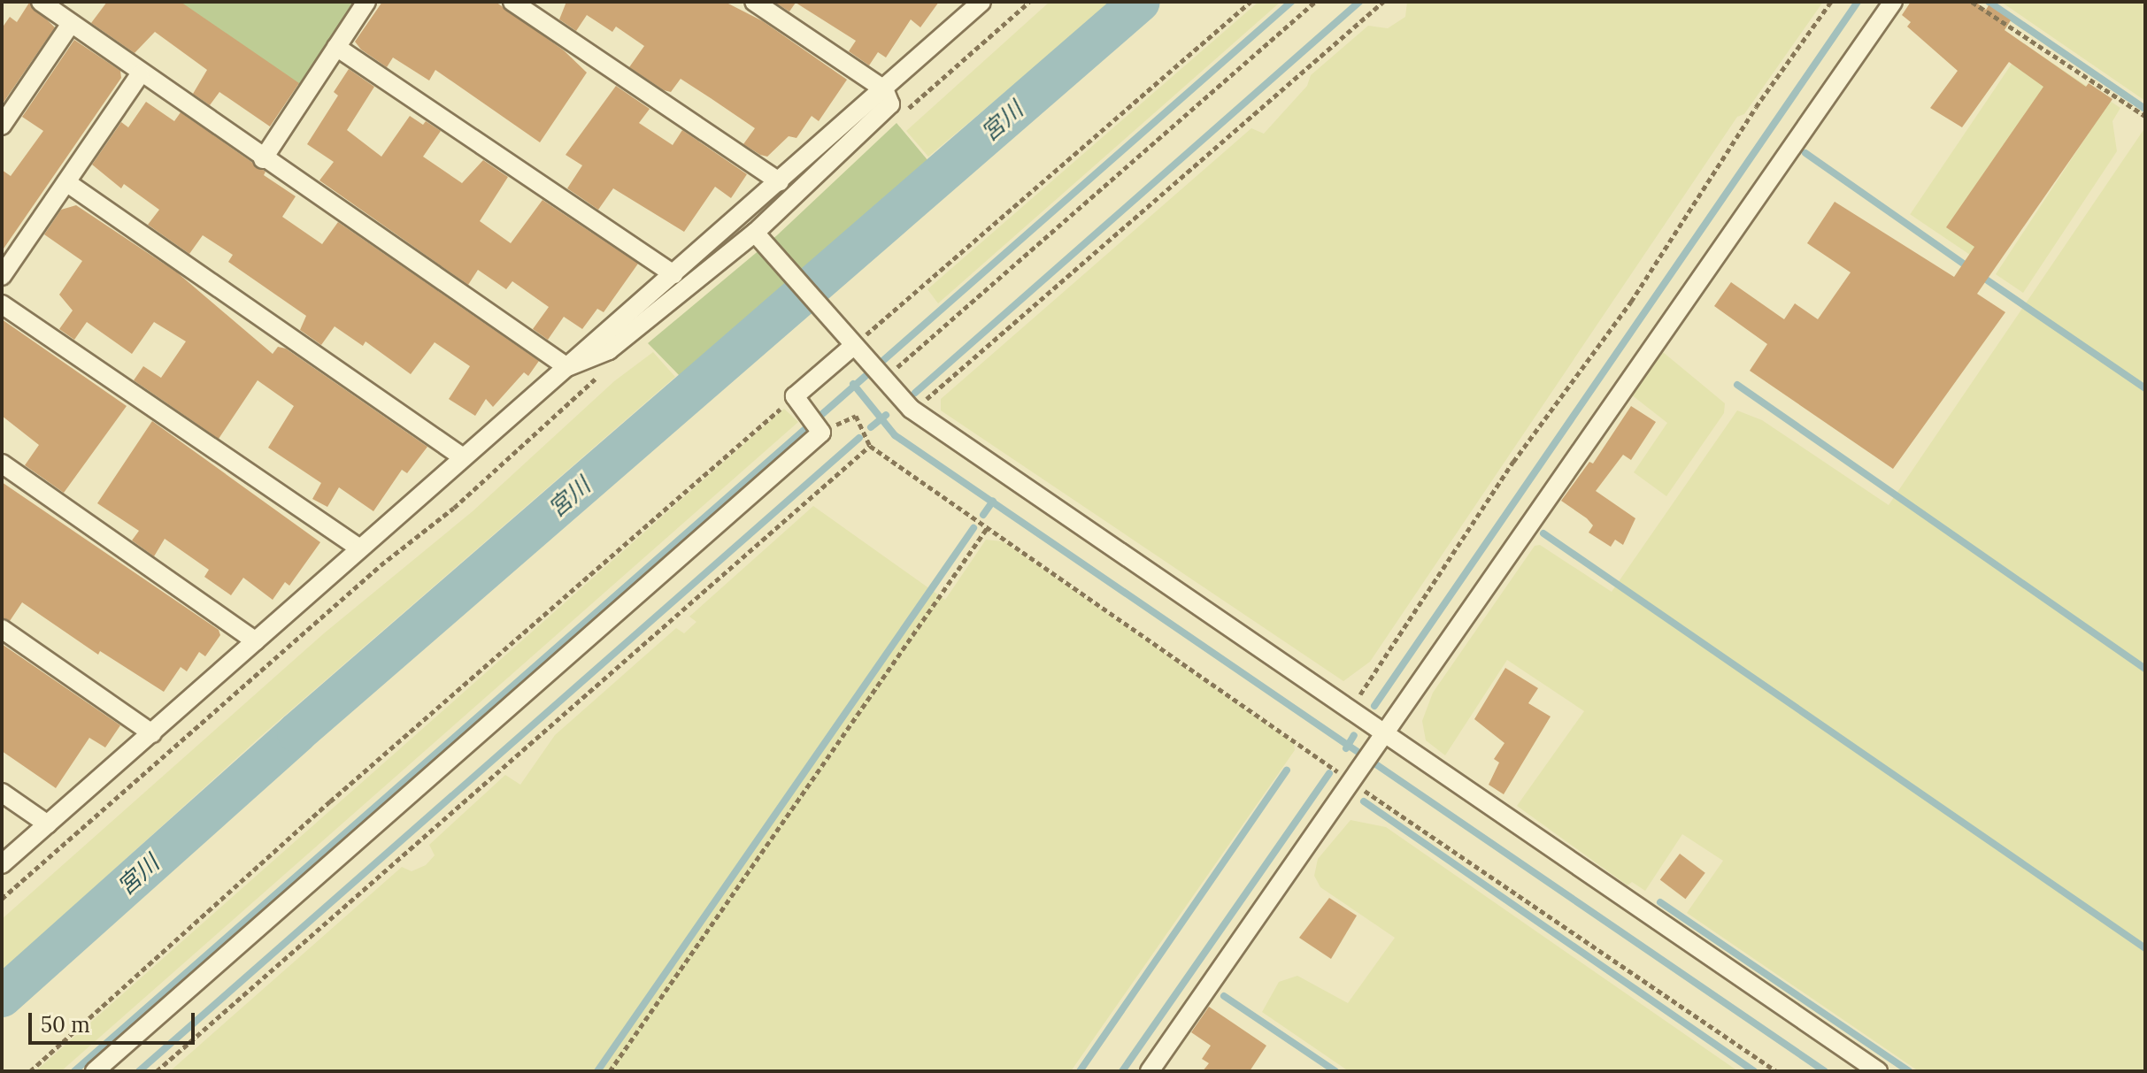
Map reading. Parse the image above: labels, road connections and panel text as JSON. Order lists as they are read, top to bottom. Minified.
{"water":["宮川"],"scale_bar":"50 m"}
